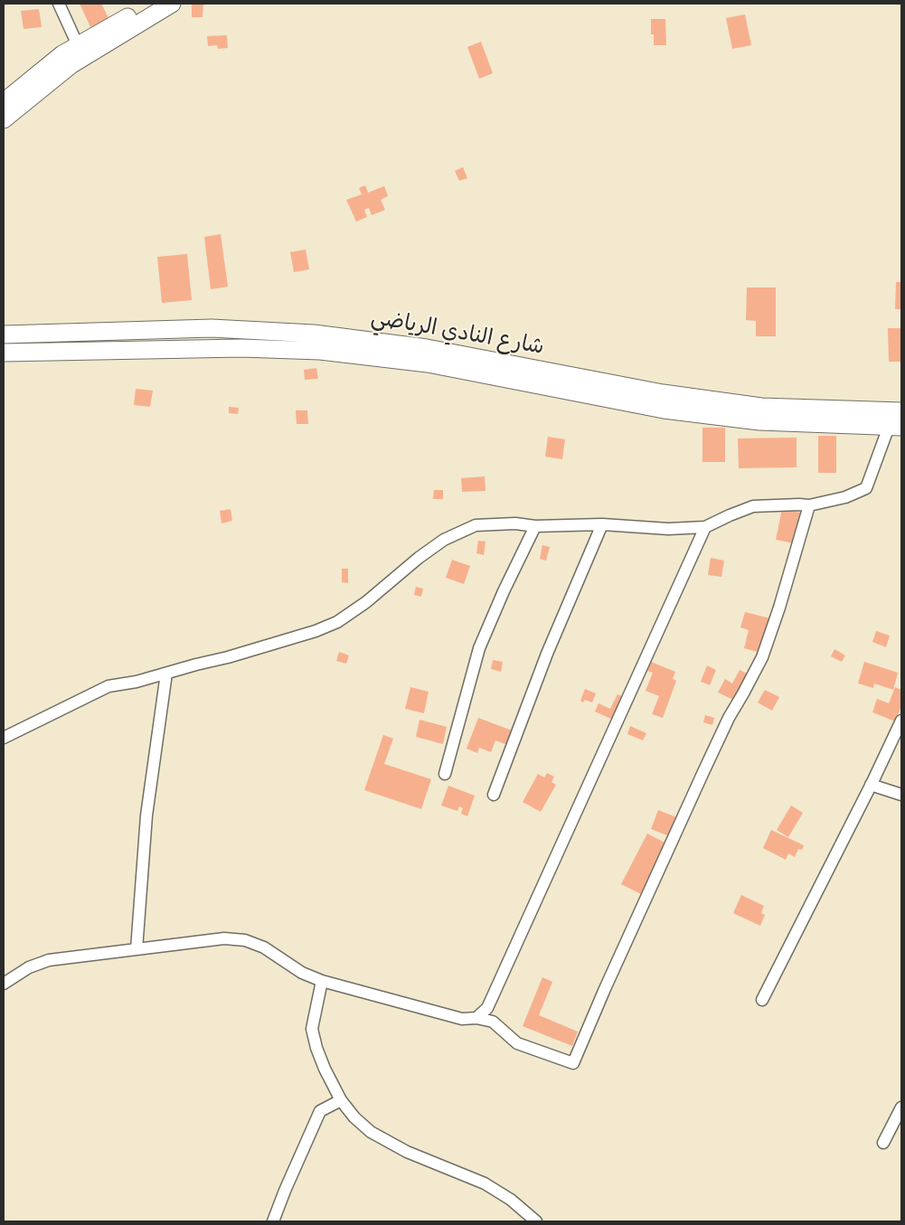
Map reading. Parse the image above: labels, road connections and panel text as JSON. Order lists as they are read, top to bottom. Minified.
{"streets":{"main road":["شارع النادي الرياضي"]}}
